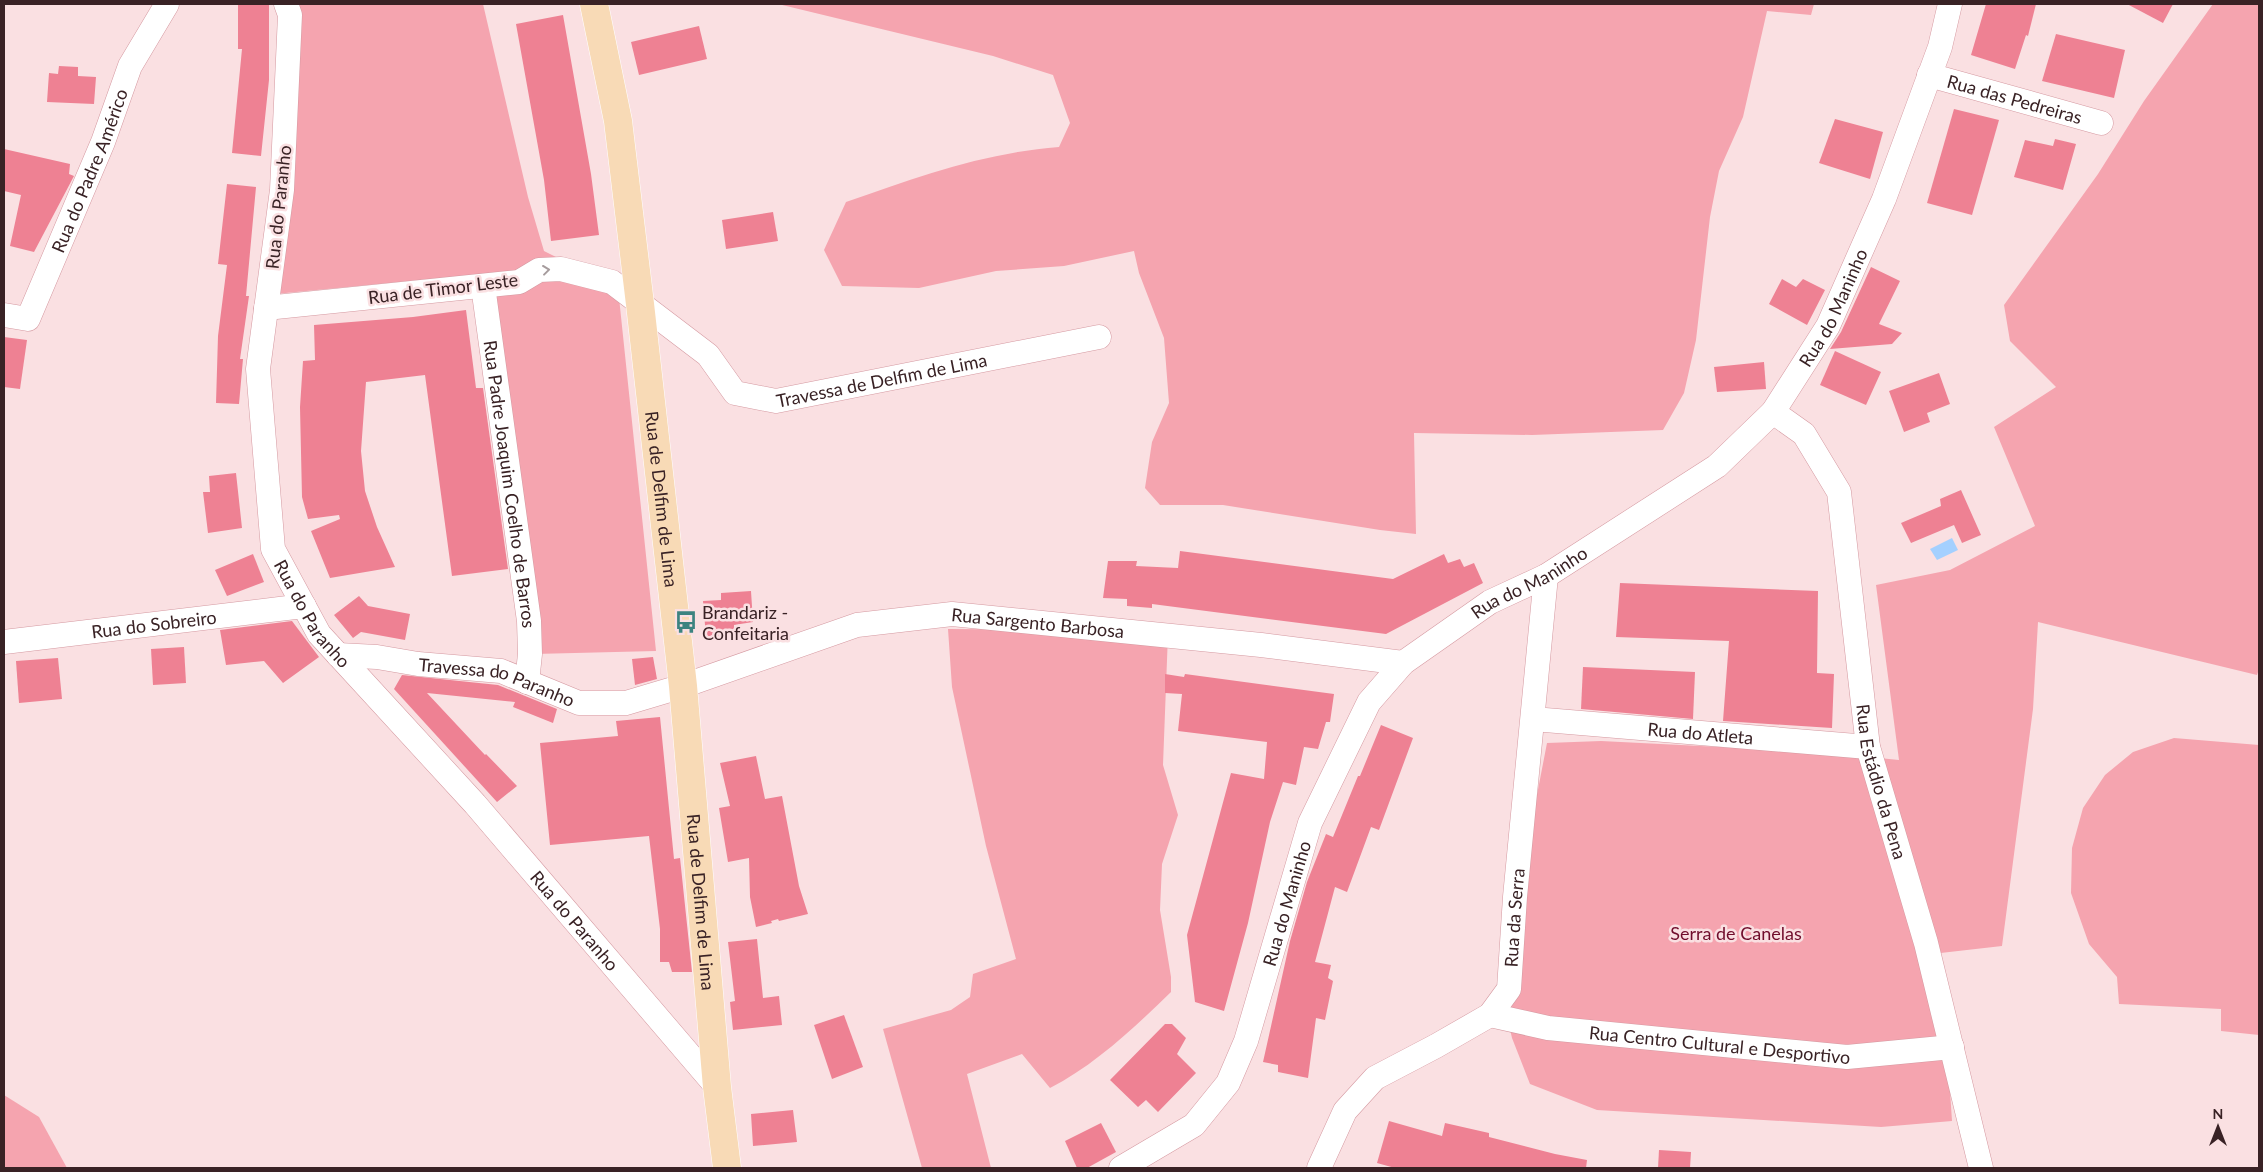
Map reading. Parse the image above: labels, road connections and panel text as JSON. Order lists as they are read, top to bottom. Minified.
{"streets":{"main road":["Rua de Delfim de Lima"],"street":["Rua das Pedreiras","Rua do Padre Américo","Rua do Paranho","Rua de Timor Leste","Rua do Maninho","Travessa de Delfim de Lima","Rua Padre Joaquim Coelho de Barros","Rua Sargento Barbosa","Rua do Sobreiro","Travessa do Paranho","Rua do Atleta","Rua Estádio da Pena","Rua da Serra","Rua Centro Cultural e Desportivo"]},"crossings":[["Rua das Pedreiras","Rua do Maninho"],["Rua do Paranho","Rua de Timor Leste"],["Rua do Paranho","Rua de Delfim de Lima"],["Rua do Paranho","Rua do Sobreiro"],["Rua do Paranho","Travessa do Paranho"],["Rua de Timor Leste","Travessa de Delfim de Lima"],["Rua de Timor Leste","Rua Padre Joaquim Coelho de Barros"],["Rua de Timor Leste","Rua de Delfim de Lima"],["Rua do Maninho","Rua Sargento Barbosa"],["Rua do Maninho","Rua Estádio da Pena"],["Rua do Maninho","Rua da Serra"],["Travessa de Delfim de Lima","Rua de Delfim de Lima"],["Rua Padre Joaquim Coelho de Barros","Travessa do Paranho"],["Rua de Delfim de Lima","Rua Sargento Barbosa"],["Rua de Delfim de Lima","Travessa do Paranho"],["Rua Sargento Barbosa","Travessa do Paranho"],["Rua do Atleta","Rua Estádio da Pena"],["Rua do Atleta","Rua da Serra"],["Rua Estádio da Pena","Rua Centro Cultural e Desportivo"],["Rua da Serra","Rua Centro Cultural e Desportivo"]],"one_way":["Rua de Timor Leste"],"parks":["Serra de Canelas"],"places":{"bus stop":["Brandariz - Confeitaria"]},"north":"top"}
